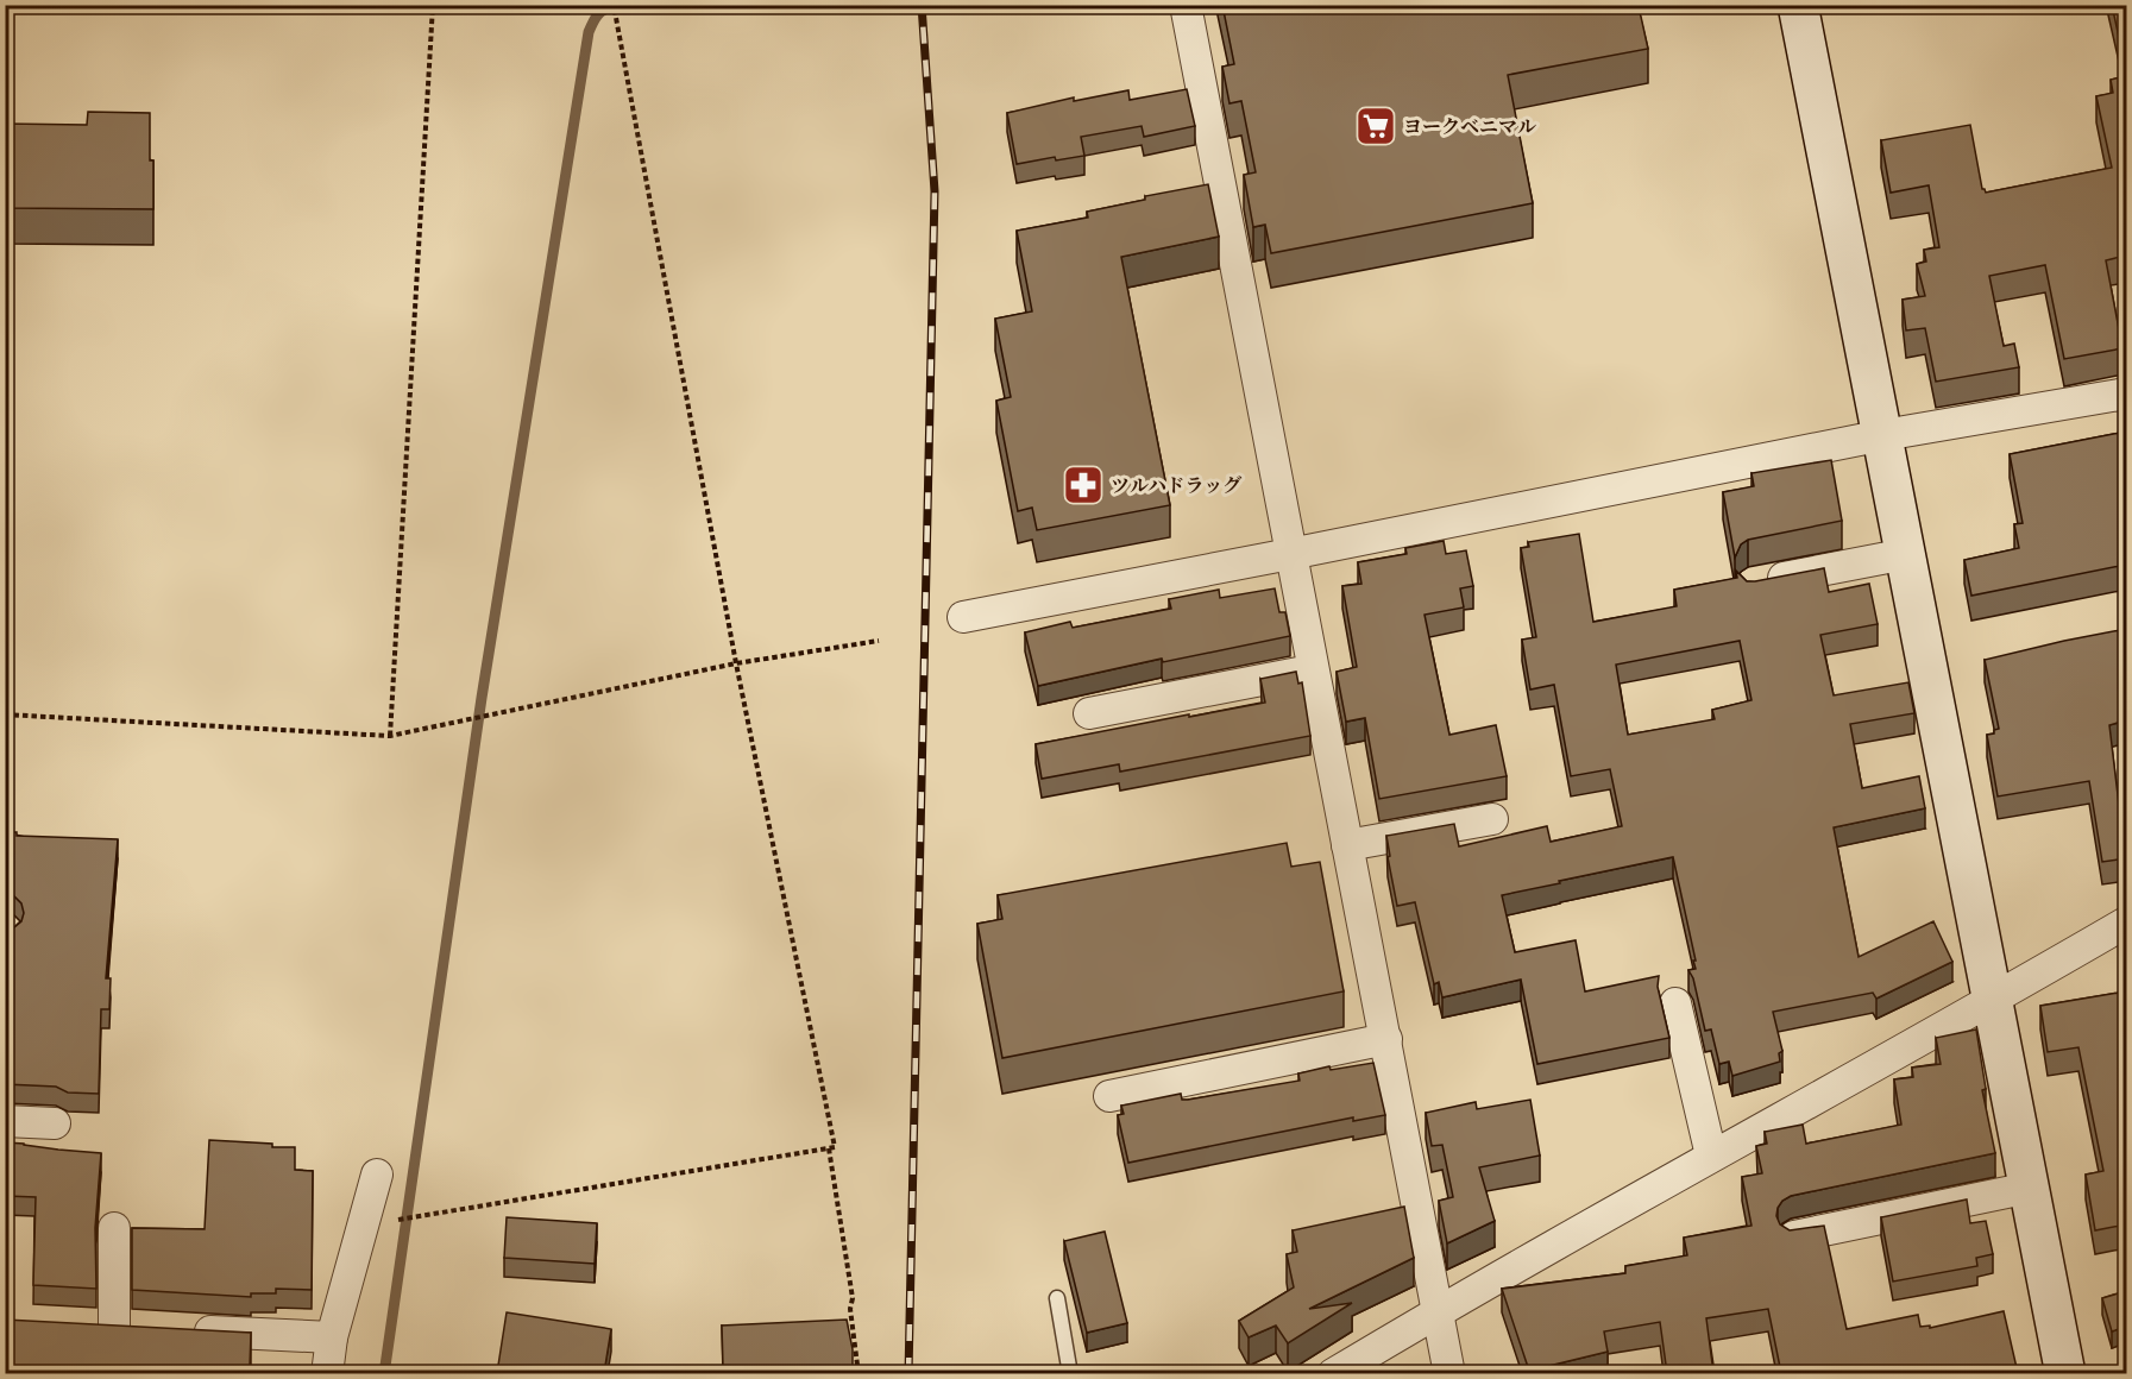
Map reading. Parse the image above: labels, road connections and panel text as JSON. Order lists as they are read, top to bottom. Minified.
{"places":{"supermarket":["ヨークベニマル"],"pharmacy":["ツルハドラッグ"]}}
